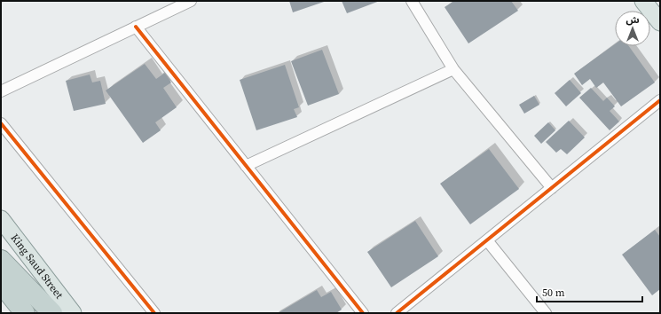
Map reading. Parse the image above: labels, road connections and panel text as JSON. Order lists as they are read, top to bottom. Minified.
{"streets":{"main road":["King Saud Street"]},"scale_bar":"50 m","north":"top"}
